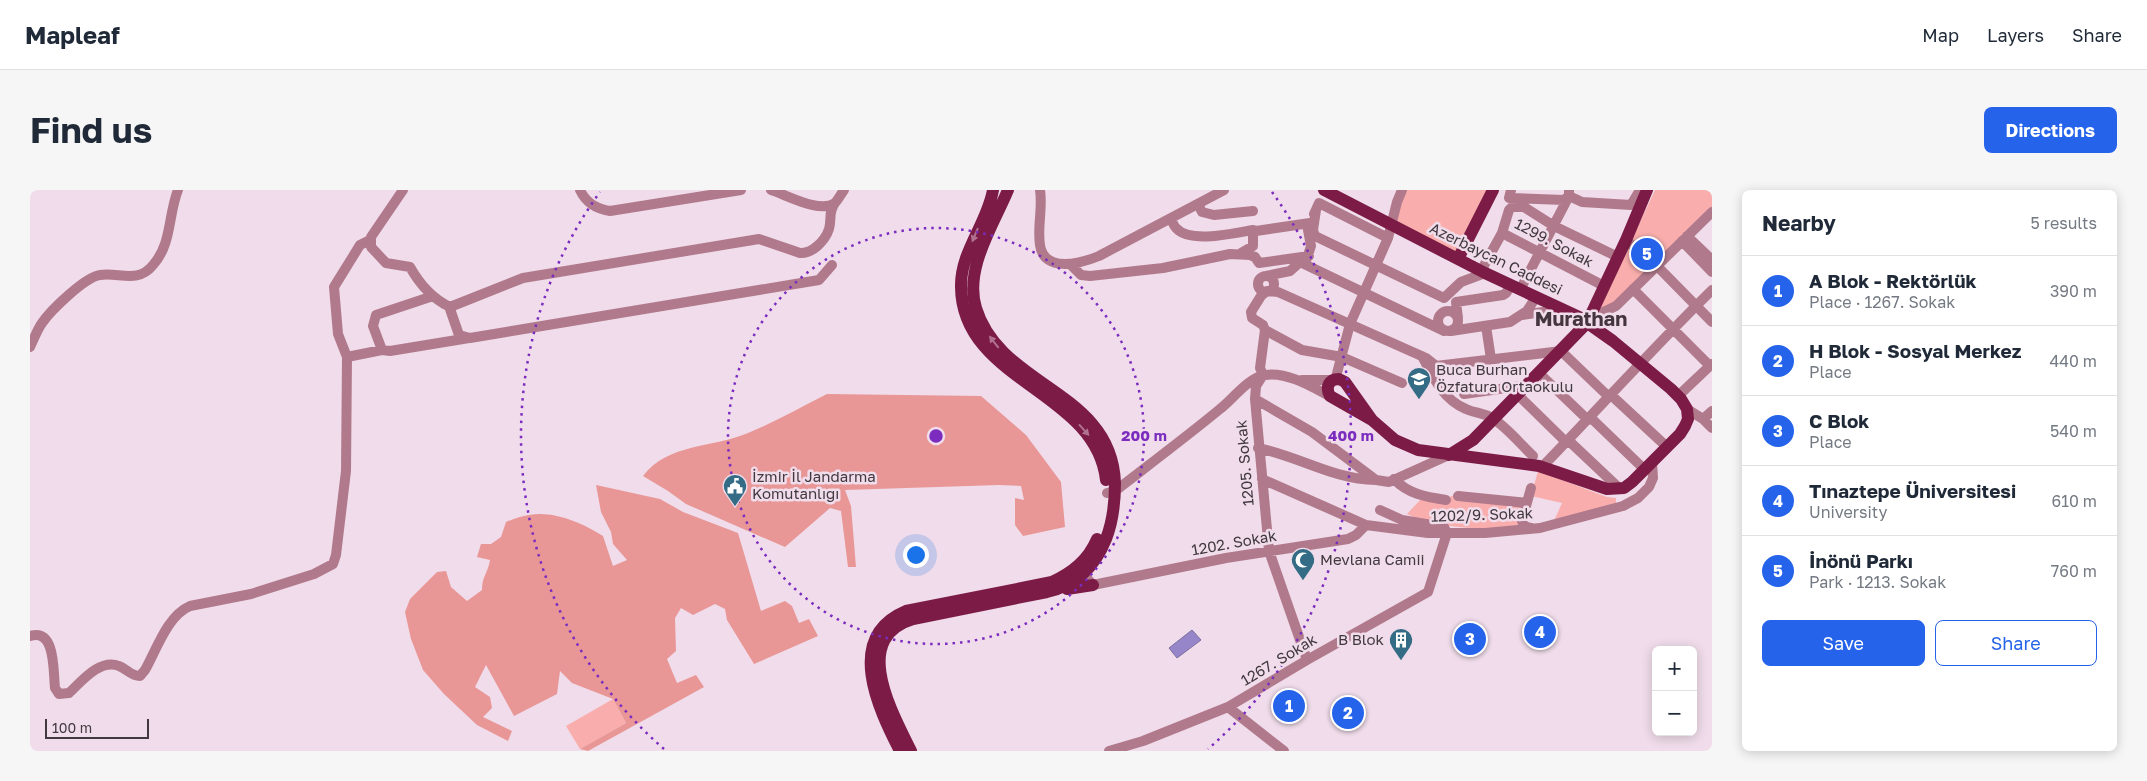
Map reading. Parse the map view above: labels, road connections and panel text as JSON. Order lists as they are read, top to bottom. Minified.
{"streets":{"main road":["Azerbaycan Caddesi"],"street":["1299. Sokak","1205. Sokak","1202/9. Sokak","1202. Sokak","1267. Sokak"]},"crossings":[["1299. Sokak","Azerbaycan Caddesi"],["1205. Sokak","1202/9. Sokak"],["1205. Sokak","1202. Sokak"],["1205. Sokak","1267. Sokak"],["1202/9. Sokak","1202. Sokak"],["1202/9. Sokak","1267. Sokak"]],"districts":["Murathan"],"places":{"school or university":["Buca Burhan Özfatura Ortaokulu"],"public building":["İzmir İl Jandarma Komutanlığı"],"mosque":["Mevlana Camii"],"building":["B Blok"]},"scale_bar":"100 m","page":{"header":"Mapleaf","nav":["Map","Layers","Share"],"buttons":["Directions",["Save","Share"]],"title":"Find us","heading":["Nearby","5 results"],"pins":["5","4","3","1","2"],"list":[{"mark":"1","name":"A Blok - Rektörlük","note":"Place · 1267. Sokak","value":"390 m"},{"mark":"2","name":"H Blok - Sosyal Merkez","note":"Place","value":"440 m"},{"mark":"3","name":"C Blok","note":"Place","value":"540 m"},{"mark":"4","name":"Tınaztepe Üniversitesi","note":"University","value":"610 m"},{"mark":"5","name":"İnönü Parkı","note":"Park · 1213. Sokak","value":"760 m"}],"map_buttons":["+","−"],"scale":"100 m"},"rings":["200 m","400 m"]}
